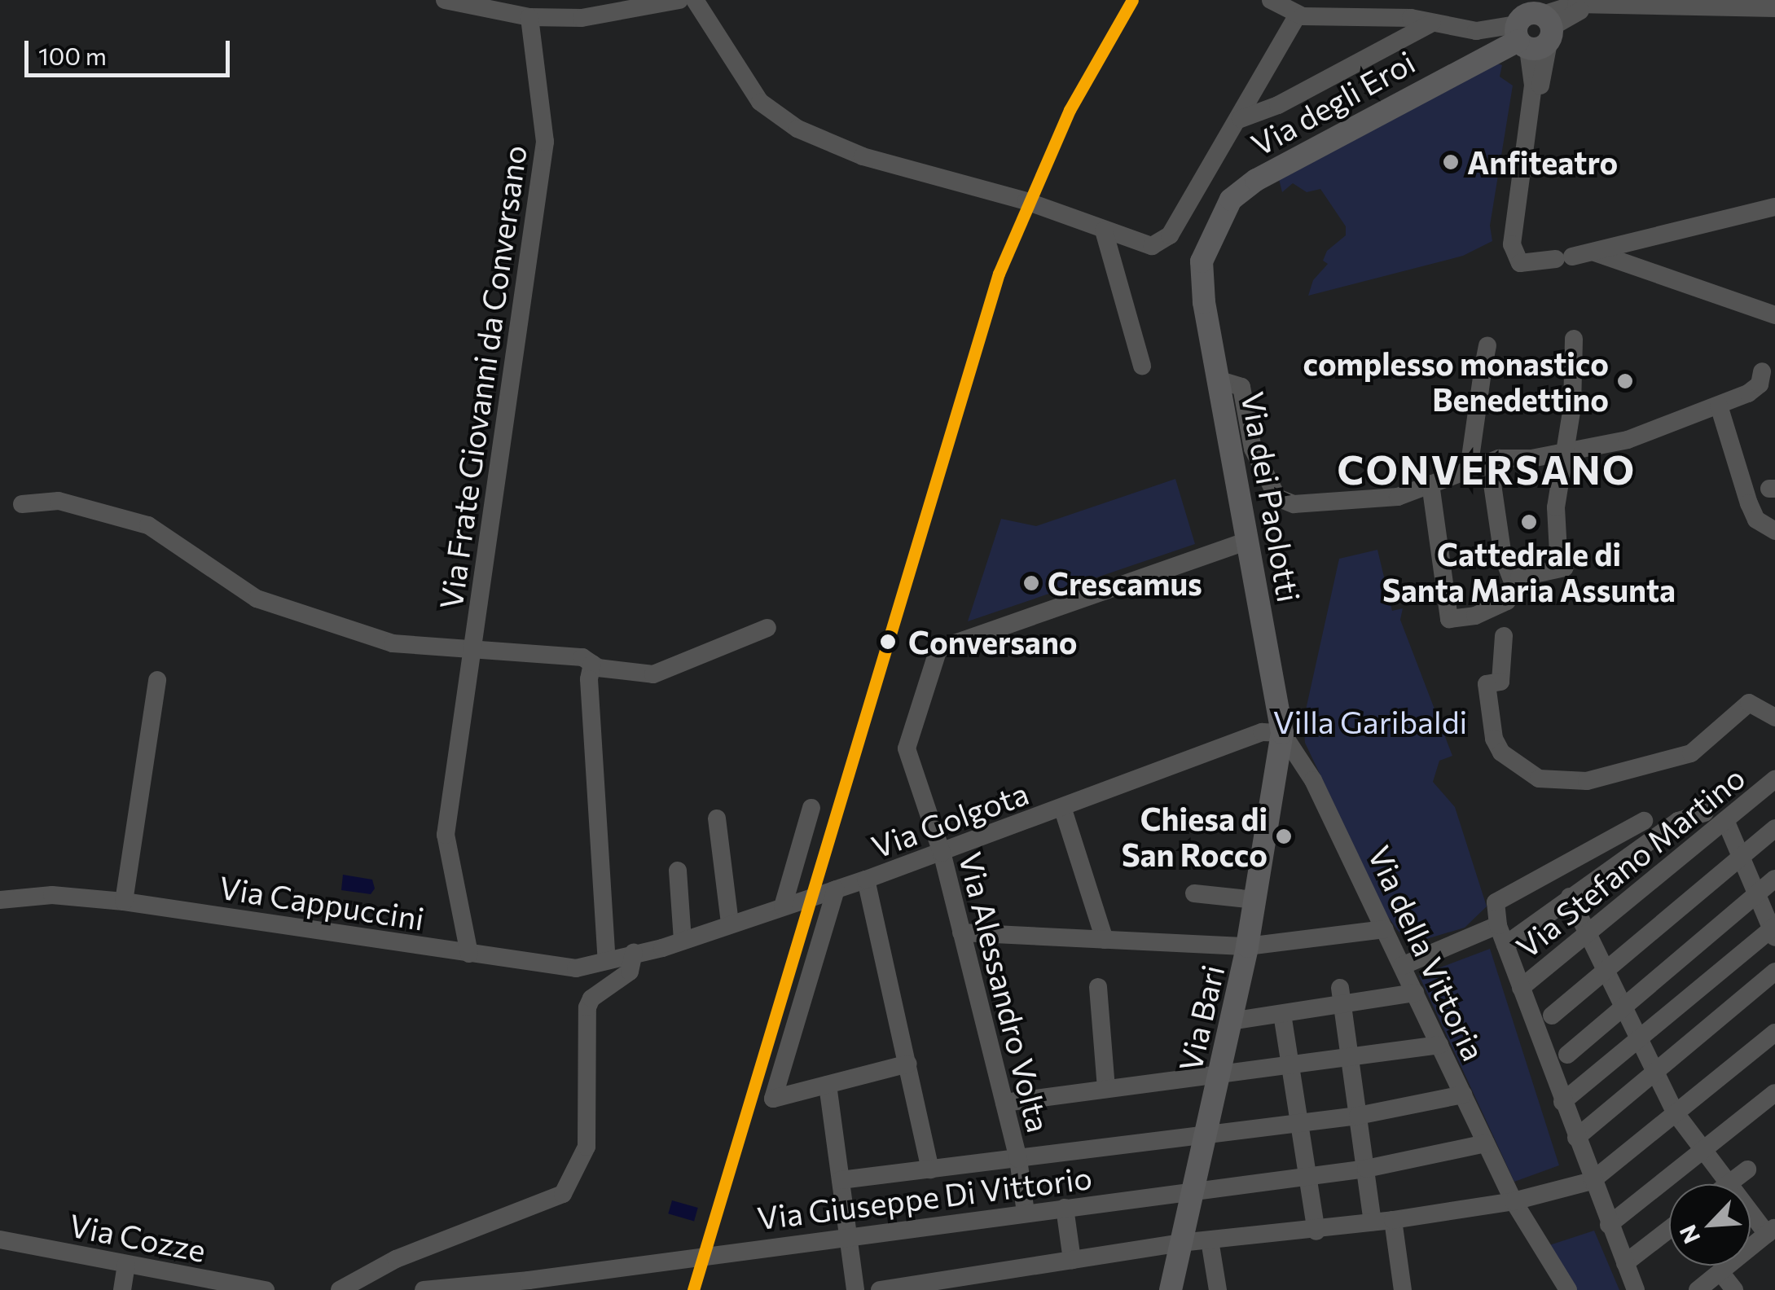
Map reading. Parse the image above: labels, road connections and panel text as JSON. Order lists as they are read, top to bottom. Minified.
{"streets":{"main road":["Via degli Eroi","Via dei Paolotti","Via Bari"],"street":["Via Frate Giovanni da Conversano","Via Golgota","Via Stefano Martino","Via Cappuccini","Via della Vittoria","Via Alessandro Volta","Via Giuseppe Di Vittorio","Via Cozze"]},"crossings":[["Via degli Eroi","Via dei Paolotti"],["Via Frate Giovanni da Conversano","Via Cappuccini"],["Via dei Paolotti","Via Golgota"],["Via dei Paolotti","Via della Vittoria"],["Via dei Paolotti","Via Alessandro Volta"],["Via dei Paolotti","Via Bari"],["Via Golgota","Via Cappuccini"],["Via Golgota","Via della Vittoria"],["Via Golgota","Via Alessandro Volta"],["Via della Vittoria","Via Giuseppe Di Vittorio"],["Via Alessandro Volta","Via Giuseppe Di Vittorio"],["Via Bari","Via Giuseppe Di Vittorio"]],"districts":["CONVERSANO"],"parks":["Villa Garibaldi"],"places":["Anfiteatro","complesso monastico Benedettino","Cattedrale di Santa Maria Assunta","Crescamus","Conversano","Chiesa di San Rocco"],"scale_bar":"100 m","north":"bottom left"}
